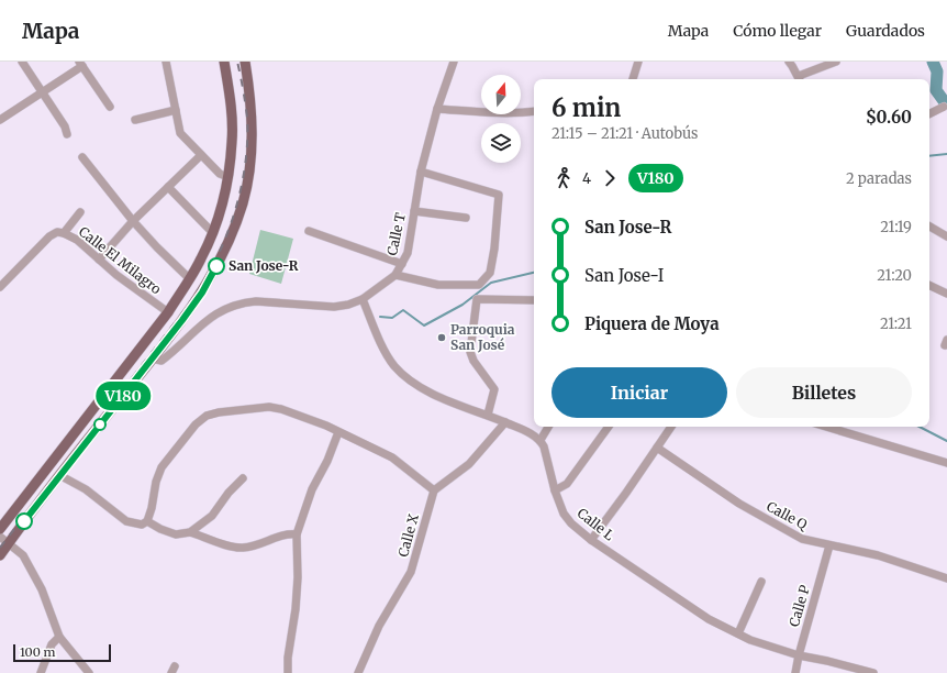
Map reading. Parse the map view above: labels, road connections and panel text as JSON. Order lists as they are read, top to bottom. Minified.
{"streets":{"street":["Calle T","Calle El Milagro","Calle Q","Calle L","Calle X","Calle P"]},"crossings":[["Calle Q","Calle P"],["Calle L","Calle P"]],"places":["San Jose-R","Parroquia San José"],"lines":["bus line V180"],"scale_bar":"100 m","north":"top","page":{"header":"Mapa","nav":["Mapa","Cómo llegar","Guardados"],"on_map":"V180","heading":["6 min","21:15 – 21:21 · Autobús","$0.60"],"legs":["4","V180","2 paradas"],"list":[{"name":"San Jose-R","value":"21:19"},{"name":"San Jose-I","value":"21:20"},{"name":"Piquera de Moya","value":"21:21"}],"buttons":["Iniciar","Billetes"],"scale":"100 m"}}
